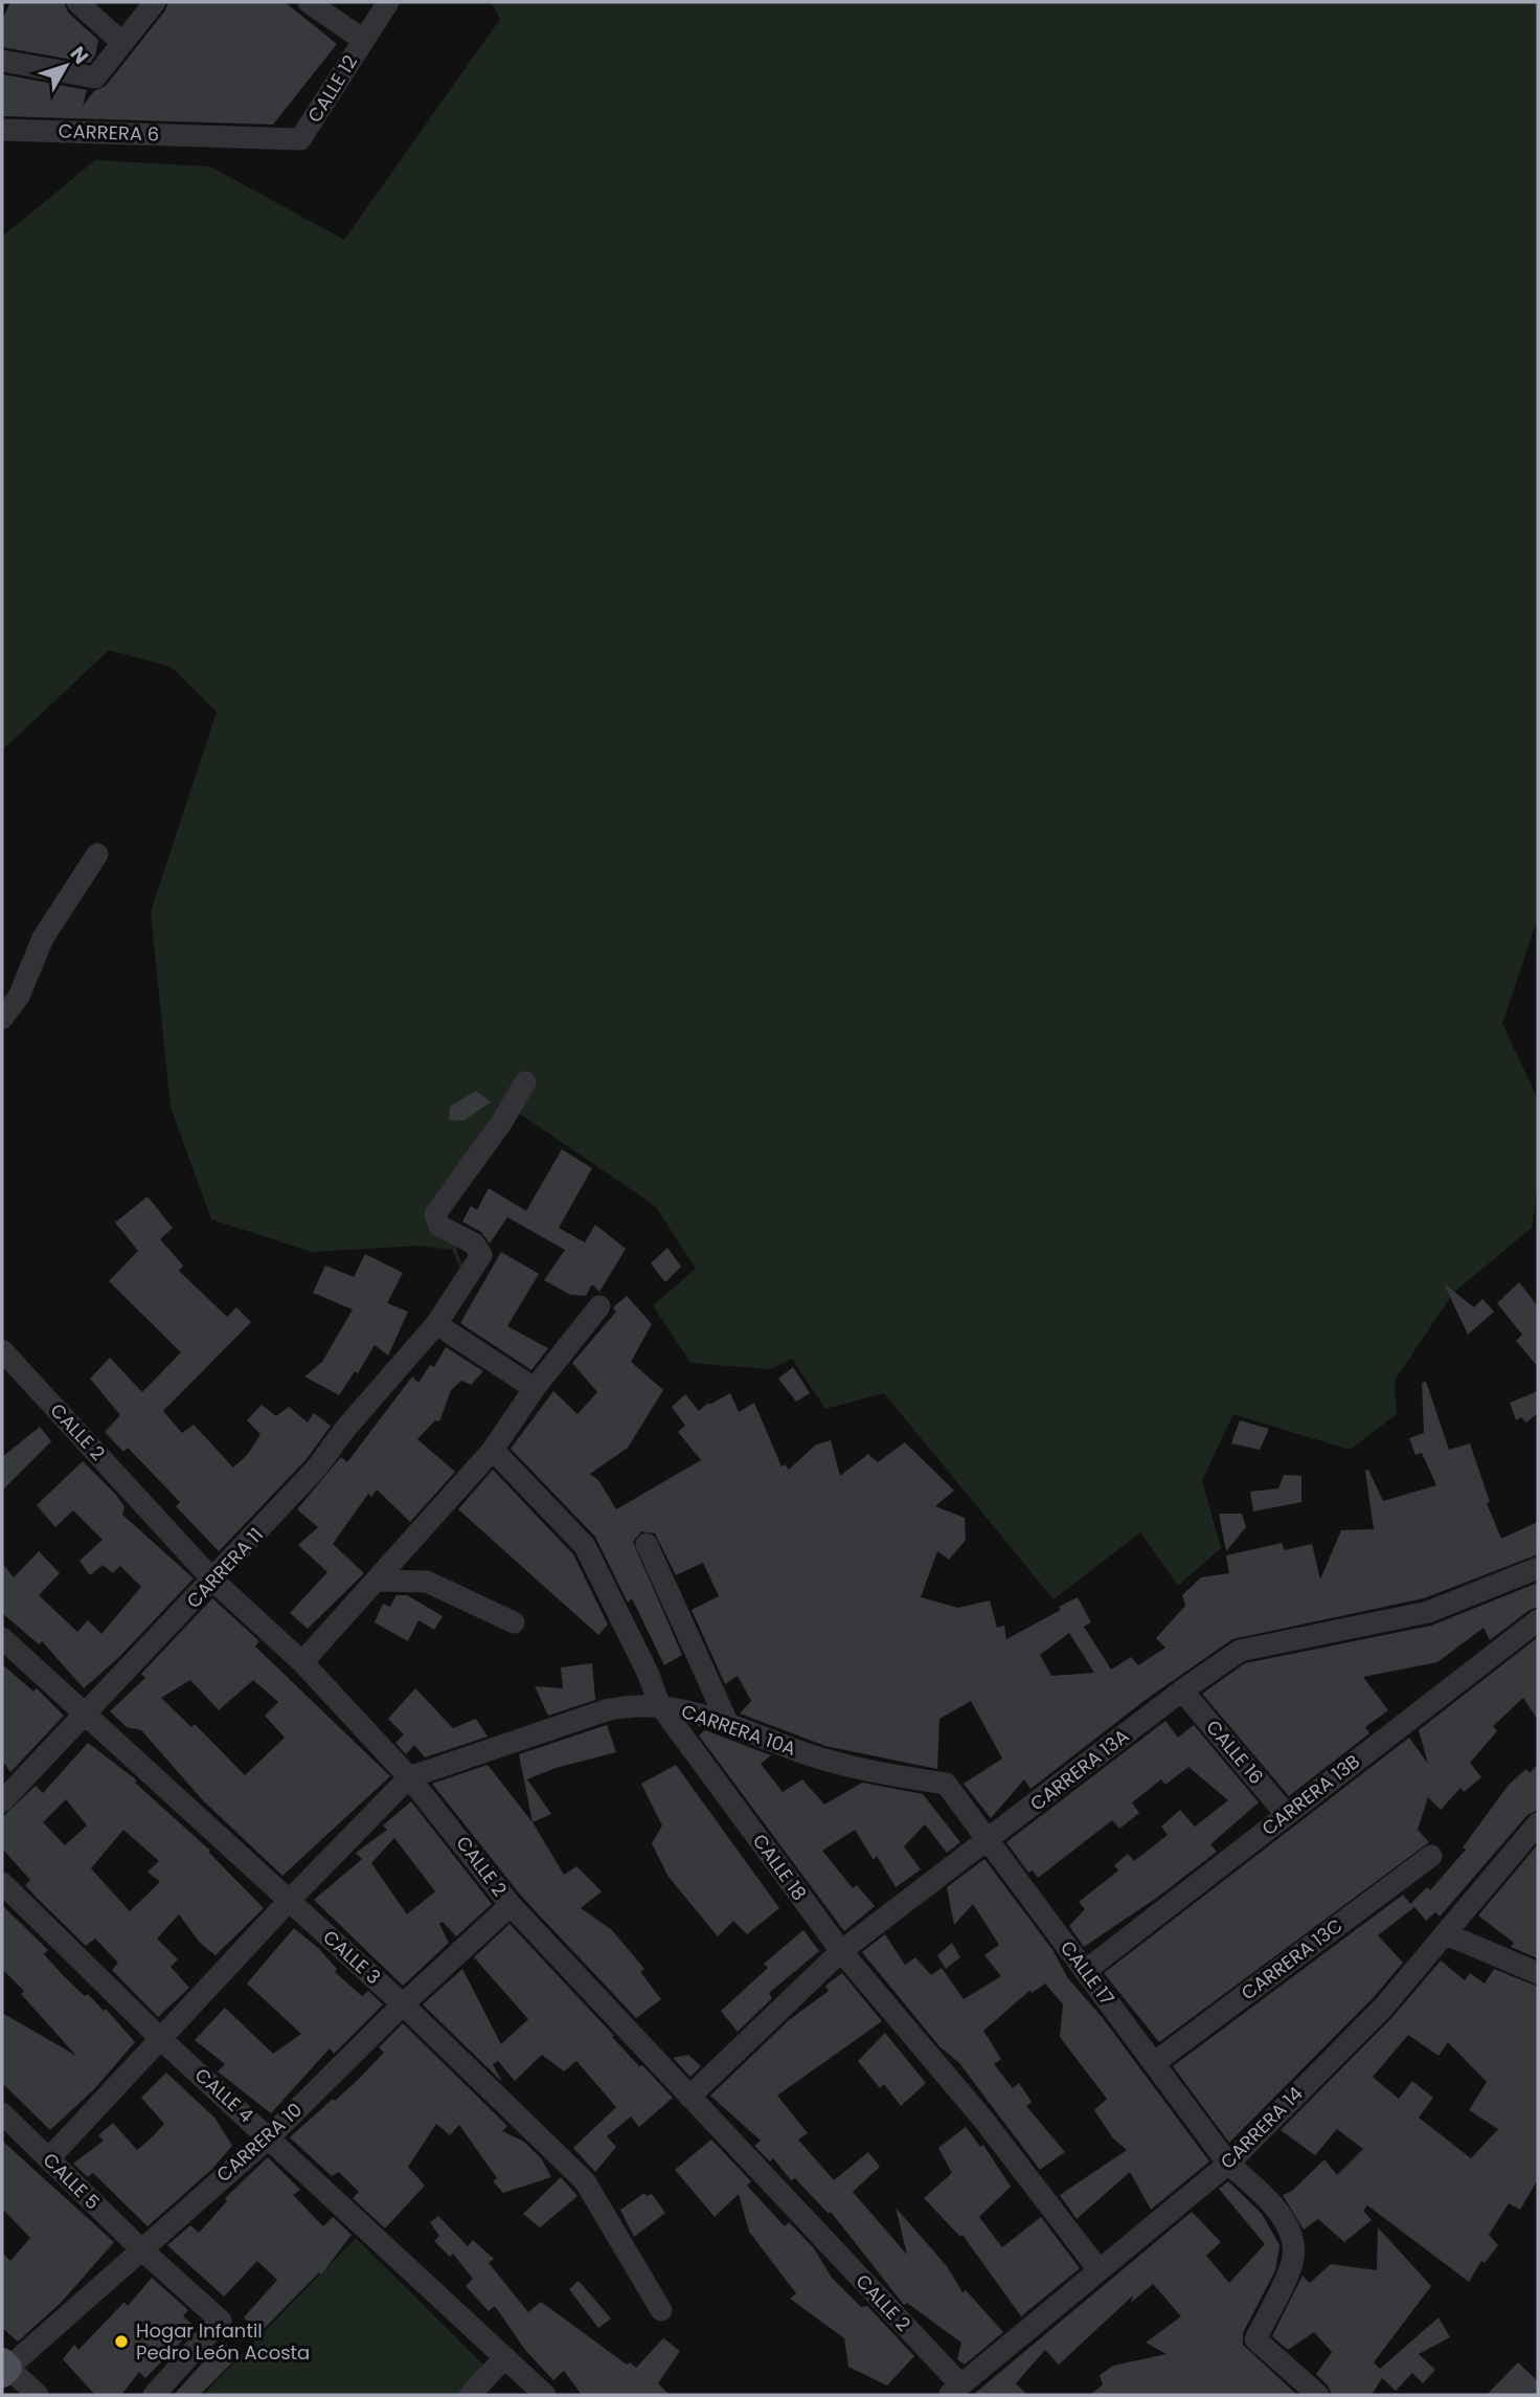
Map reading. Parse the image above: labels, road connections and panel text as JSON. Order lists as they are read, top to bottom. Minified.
{"streets":{"street":["CALLE 12","CARRERA 6","CALLE 2","CARRERA 11","CARRERA 10A","CALLE 16","CARRERA 13A","CARRERA 13B","CALLE 18","CALLE 3","CARRERA 13C","CALLE 17","CALLE 4","CARRERA 14","CARRERA 10","CALLE 5"]},"crossings":[["CALLE 12","CARRERA 6"],["CALLE 2","CARRERA 11"],["CALLE 2","CARRERA 10A"],["CALLE 2","CARRERA 13A"],["CALLE 2","CARRERA 14"],["CALLE 2","CARRERA 10"],["CARRERA 11","CALLE 3"],["CARRERA 10A","CALLE 18"],["CARRERA 10A","CALLE 17"],["CALLE 16","CARRERA 13A"],["CALLE 16","CARRERA 13B"],["CARRERA 13A","CALLE 18"],["CARRERA 13A","CALLE 17"],["CARRERA 13B","CALLE 17"],["CALLE 18","CARRERA 14"],["CALLE 3","CARRERA 10"],["CARRERA 13C","CALLE 17"],["CALLE 17","CARRERA 14"],["CALLE 4","CARRERA 10"],["CARRERA 10","CALLE 5"]],"places":["Hogar Infantil Pedro León Acosta"],"north":"top right"}
